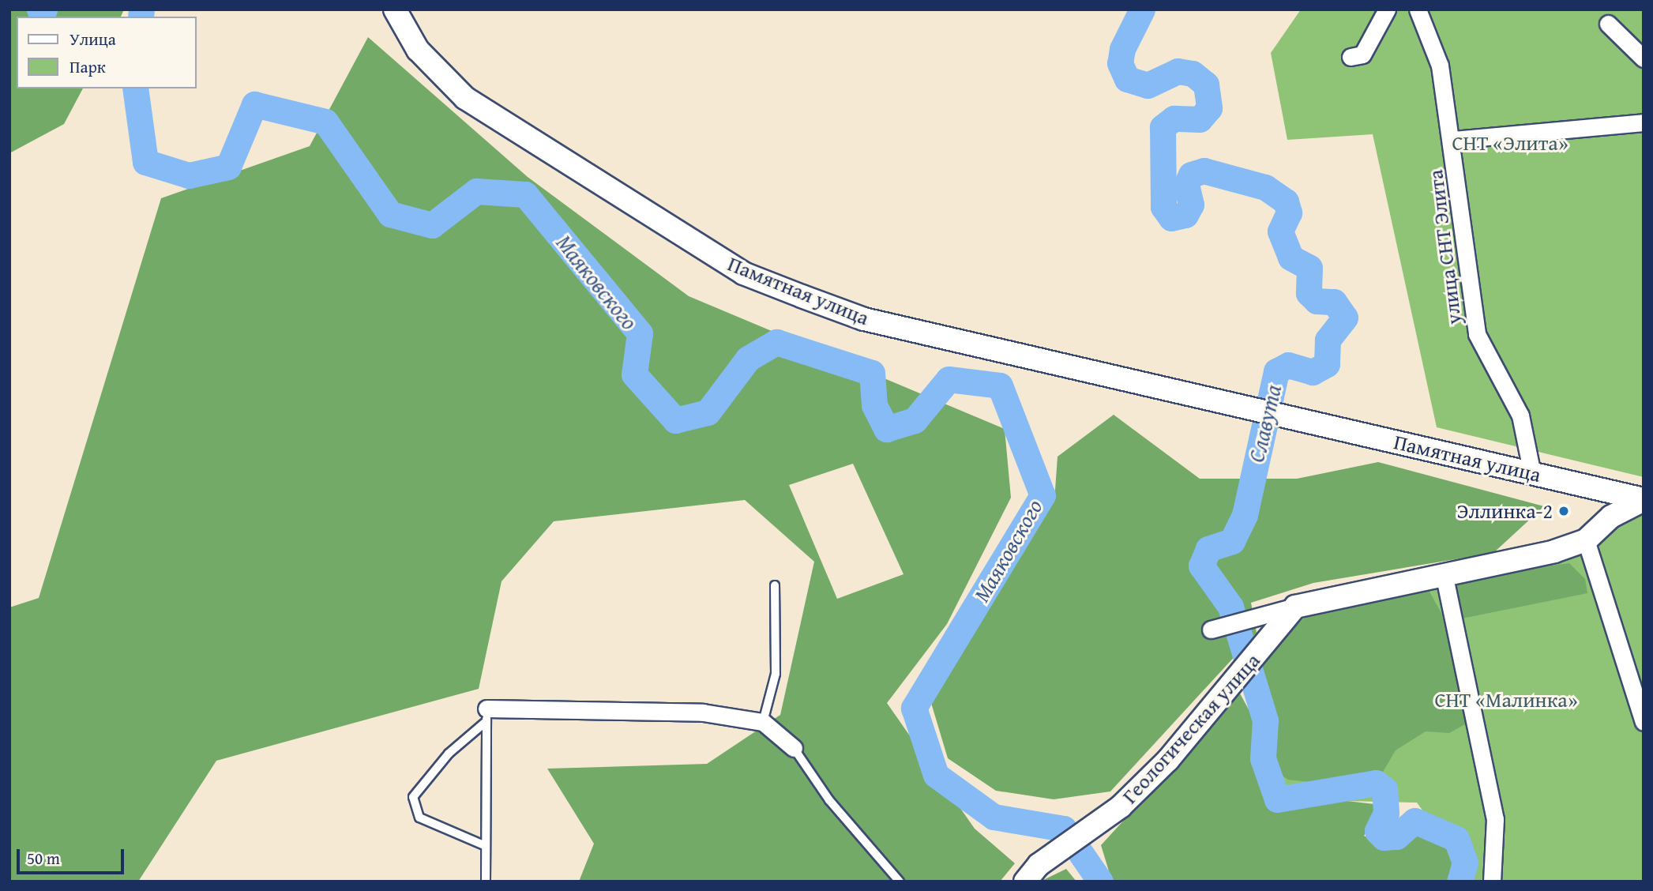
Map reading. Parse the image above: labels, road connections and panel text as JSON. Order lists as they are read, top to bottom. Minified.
{"streets":{"street":["улица СНТ Элита","Памятная улица","Геологическая улица"]},"crossings":[["улица СНТ Элита","Памятная улица"]],"water":["Маяковского","Славута"],"parks":["СНТ «Элита»","СНТ «Малинка»"],"places":["Эллинка-2"],"legend":["Улица","Парк"],"scale_bar":"50 m"}
